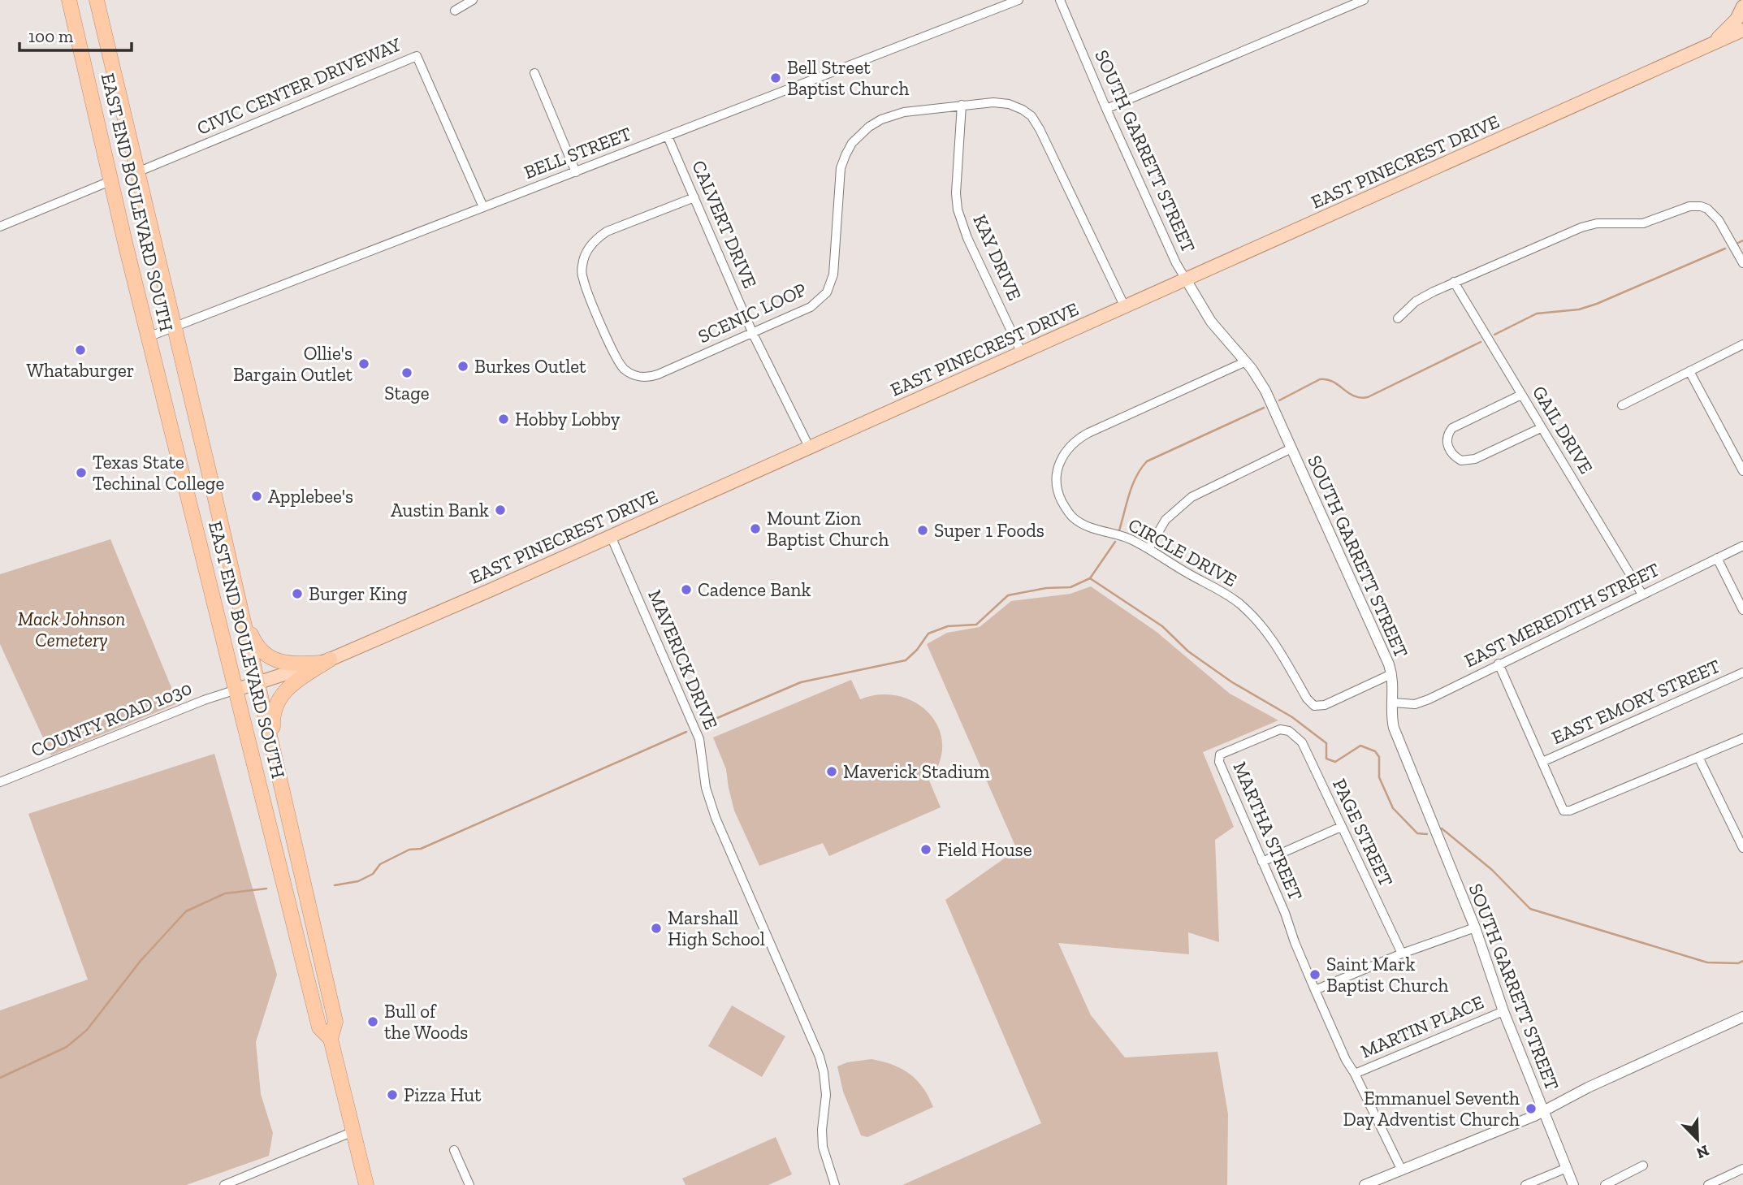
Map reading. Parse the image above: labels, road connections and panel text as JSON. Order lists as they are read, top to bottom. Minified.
{"streets":{"highway":["EAST END BOULEVARD SOUTH"],"main road":["EAST PINECREST DRIVE"],"street":["CIVIC CENTER DRIVEWAY","SOUTH GARRETT STREET","BELL STREET","CALVERT DRIVE","KAY DRIVE","SCENIC LOOP","GAIL DRIVE","CIRCLE DRIVE","EAST MEREDITH STREET","MAVERICK DRIVE","EAST EMORY STREET","COUNTY ROAD 1030","MARTHA STREET","PAGE STREET","MARTIN PLACE"]},"crossings":[["CIVIC CENTER DRIVEWAY","BELL STREET"],["CIVIC CENTER DRIVEWAY","EAST END BOULEVARD SOUTH"],["SOUTH GARRETT STREET","EAST PINECREST DRIVE"],["SOUTH GARRETT STREET","CIRCLE DRIVE"],["SOUTH GARRETT STREET","EAST MEREDITH STREET"],["SOUTH GARRETT STREET","MARTIN PLACE"],["BELL STREET","EAST END BOULEVARD SOUTH"],["BELL STREET","CALVERT DRIVE"],["EAST PINECREST DRIVE","EAST END BOULEVARD SOUTH"],["EAST PINECREST DRIVE","CALVERT DRIVE"],["EAST PINECREST DRIVE","KAY DRIVE"],["EAST PINECREST DRIVE","SCENIC LOOP"],["EAST PINECREST DRIVE","MAVERICK DRIVE"],["EAST PINECREST DRIVE","COUNTY ROAD 1030"],["EAST END BOULEVARD SOUTH","COUNTY ROAD 1030"],["CALVERT DRIVE","SCENIC LOOP"],["KAY DRIVE","SCENIC LOOP"],["GAIL DRIVE","EAST MEREDITH STREET"],["MARTHA STREET","PAGE STREET"],["MARTHA STREET","MARTIN PLACE"]],"parks":["Mack Johnson Cemetery"],"places":["Bell Street Baptist Church","Whataburger","Ollie's Bargain Outlet","Burkes Outlet","Stage","Hobby Lobby","Texas State Techinal College","Applebee's","Austin Bank","Mount Zion Baptist Church","Super 1 Foods","Cadence Bank","Burger King","Maverick Stadium","Field House","Marshall High School","Saint Mark Baptist Church","Bull of the Woods","Pizza Hut","Emmanuel Seventh Day Adventist Church"],"scale_bar":"100 m","north":"bottom right"}
